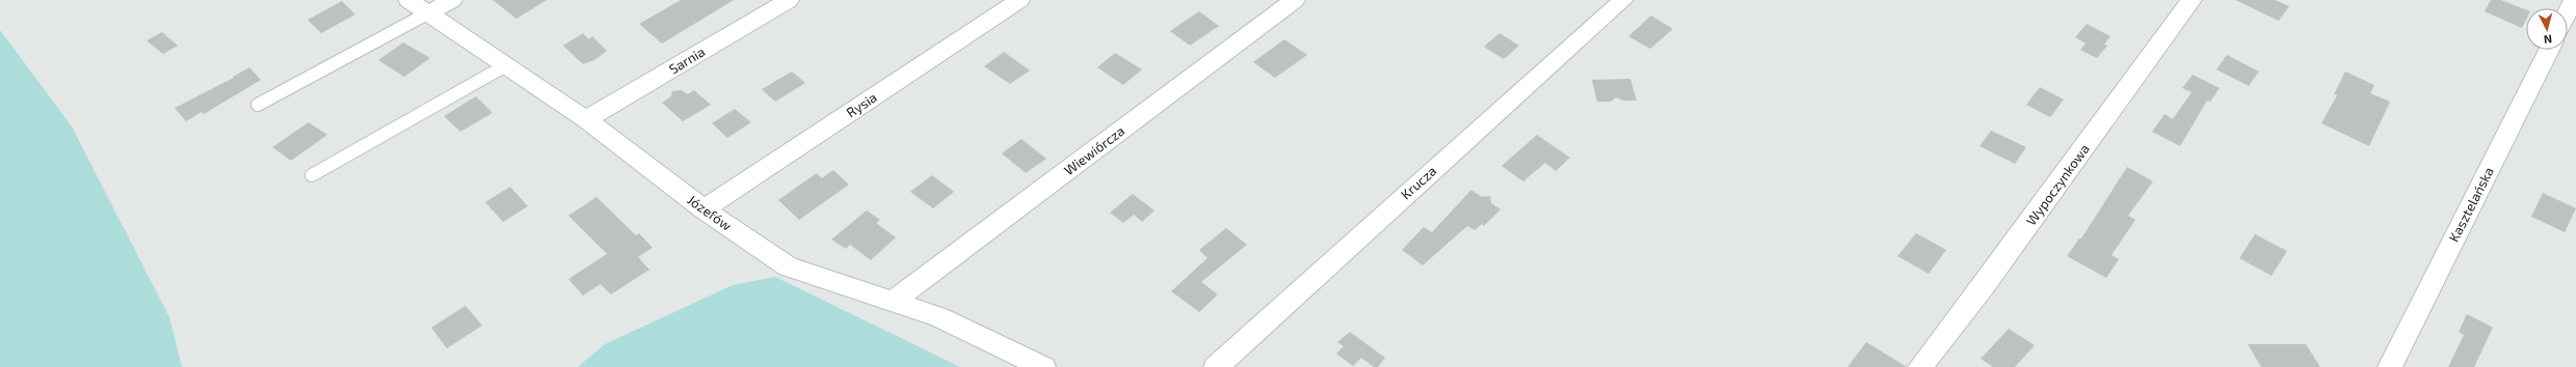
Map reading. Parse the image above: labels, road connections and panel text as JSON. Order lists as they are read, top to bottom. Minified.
{"streets":{"street":["Sarnia","Rysia","Wiewiórcza","Krucza","Wypoczynkowa","Kasztelańska","Józefów"]},"crossings":[["Sarnia","Józefów"],["Rysia","Józefów"],["Wiewiórcza","Józefów"]],"north":"bottom"}
